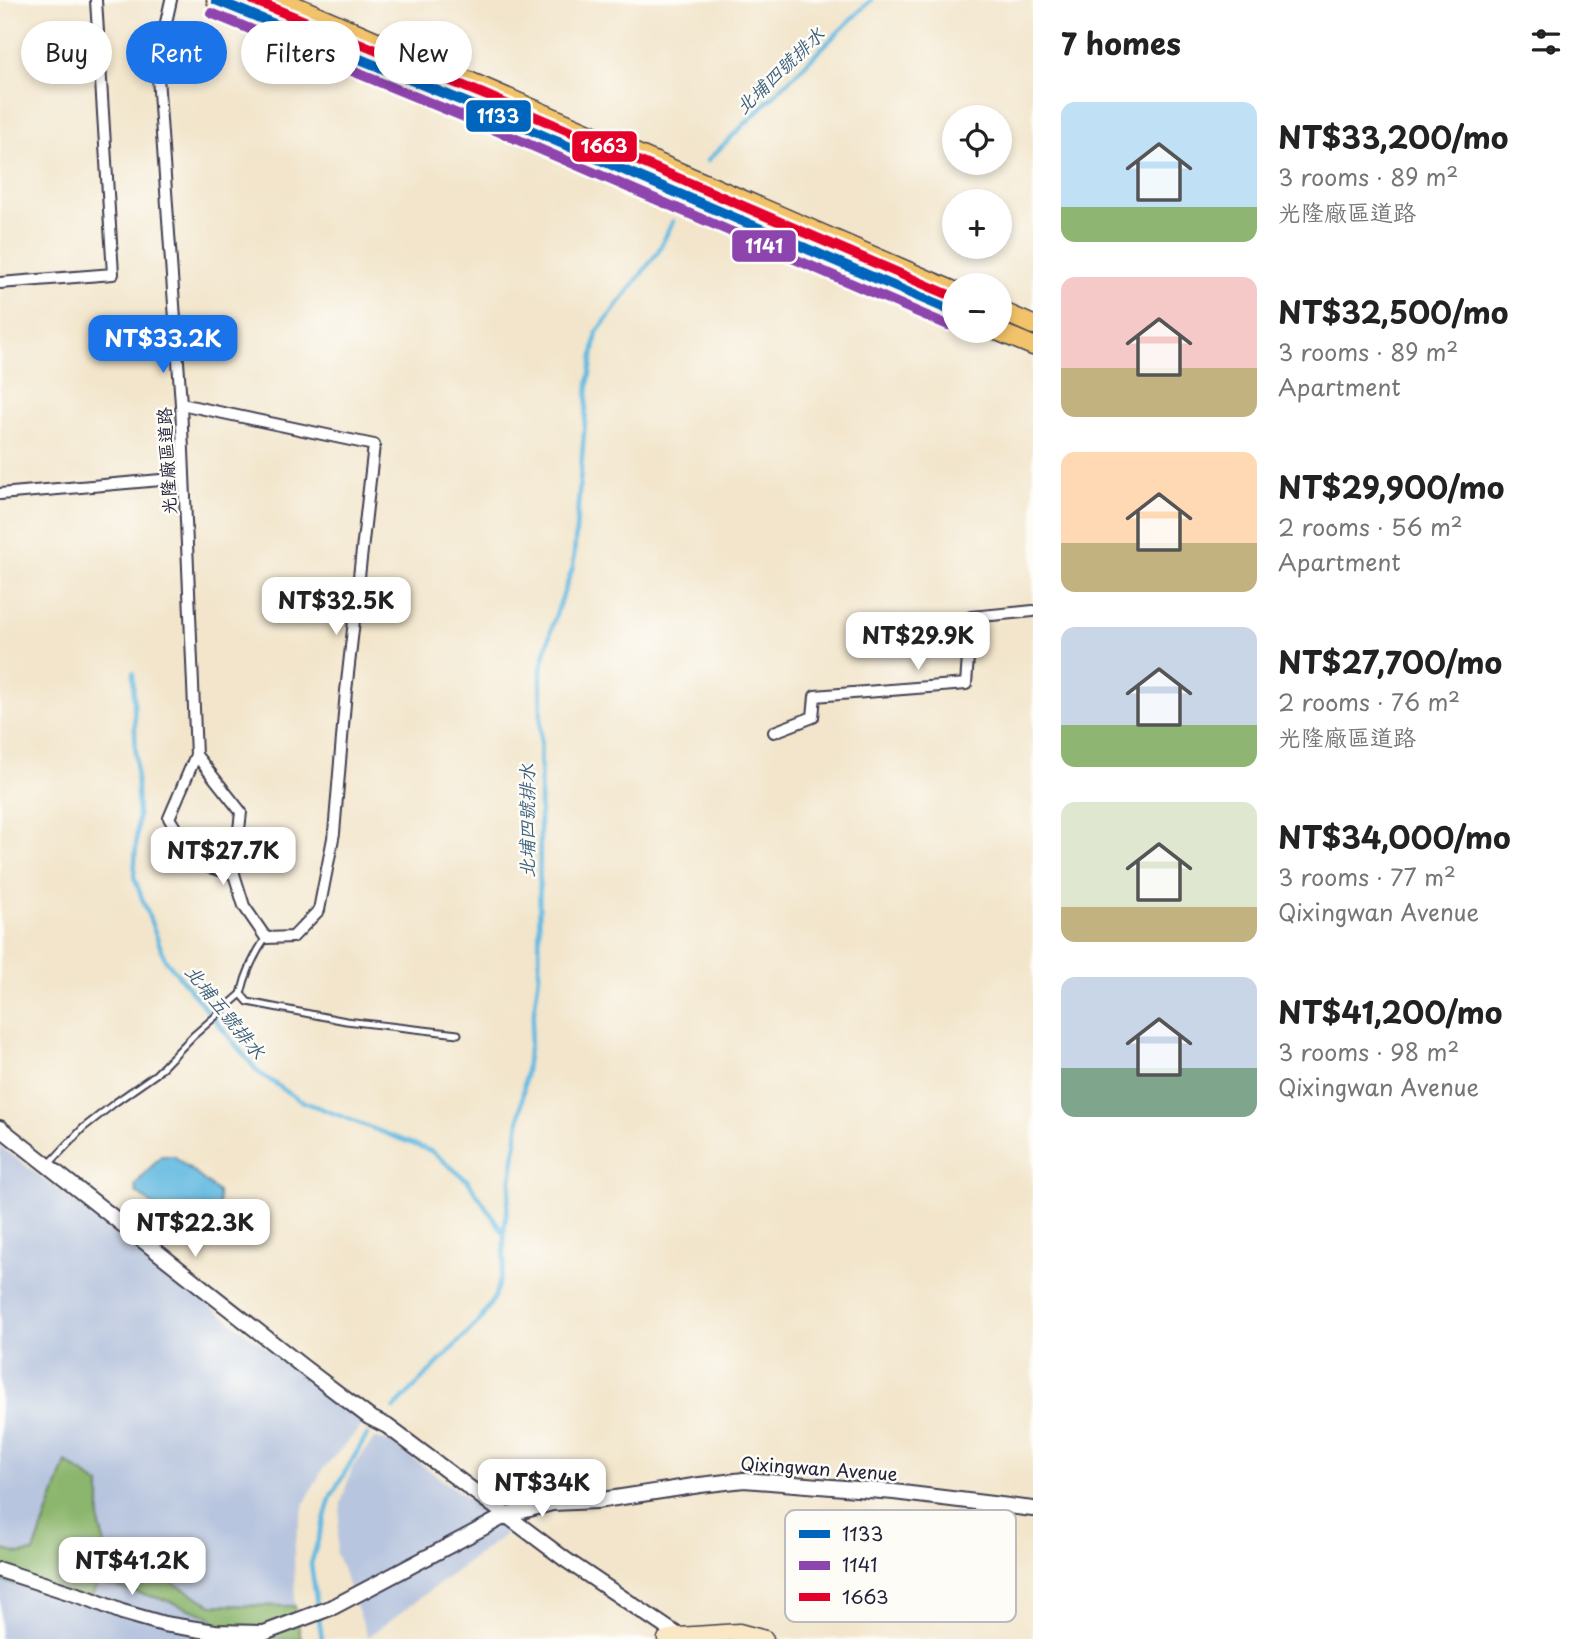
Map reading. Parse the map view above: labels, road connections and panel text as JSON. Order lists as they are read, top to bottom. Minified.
{"streets":{"street":["光隆廠區道路","Qixingwan Avenue"]},"water":["北埔四號排水","北埔五號排水"],"lines":["transit line 1133","transit line 1663","transit line 1141"],"legend":["1133","1141","1663"],"page":{"heading":"7 homes","chip":["Buy","Rent","Filters","New"],"list":[{"name":"NT$33,200/mo","note":"3 rooms · 89 m² · 光隆廠區道路"},{"name":"NT$32,500/mo","note":"3 rooms · 89 m² · Apartment"},{"name":"NT$29,900/mo","note":"2 rooms · 56 m² · Apartment"},{"name":"NT$27,700/mo","note":"2 rooms · 76 m² · 光隆廠區道路"},{"name":"NT$34,000/mo","note":"3 rooms · 77 m² · Qixingwan Avenue"},{"name":"NT$41,200/mo","note":"3 rooms · 98 m² · Qixingwan Avenue"}],"map_buttons":["+","−"],"price":["NT$33.2K","NT$32.5K","NT$29.9K","NT$27.7K","NT$22.3K","NT$34K","NT$41.2K"]}}
